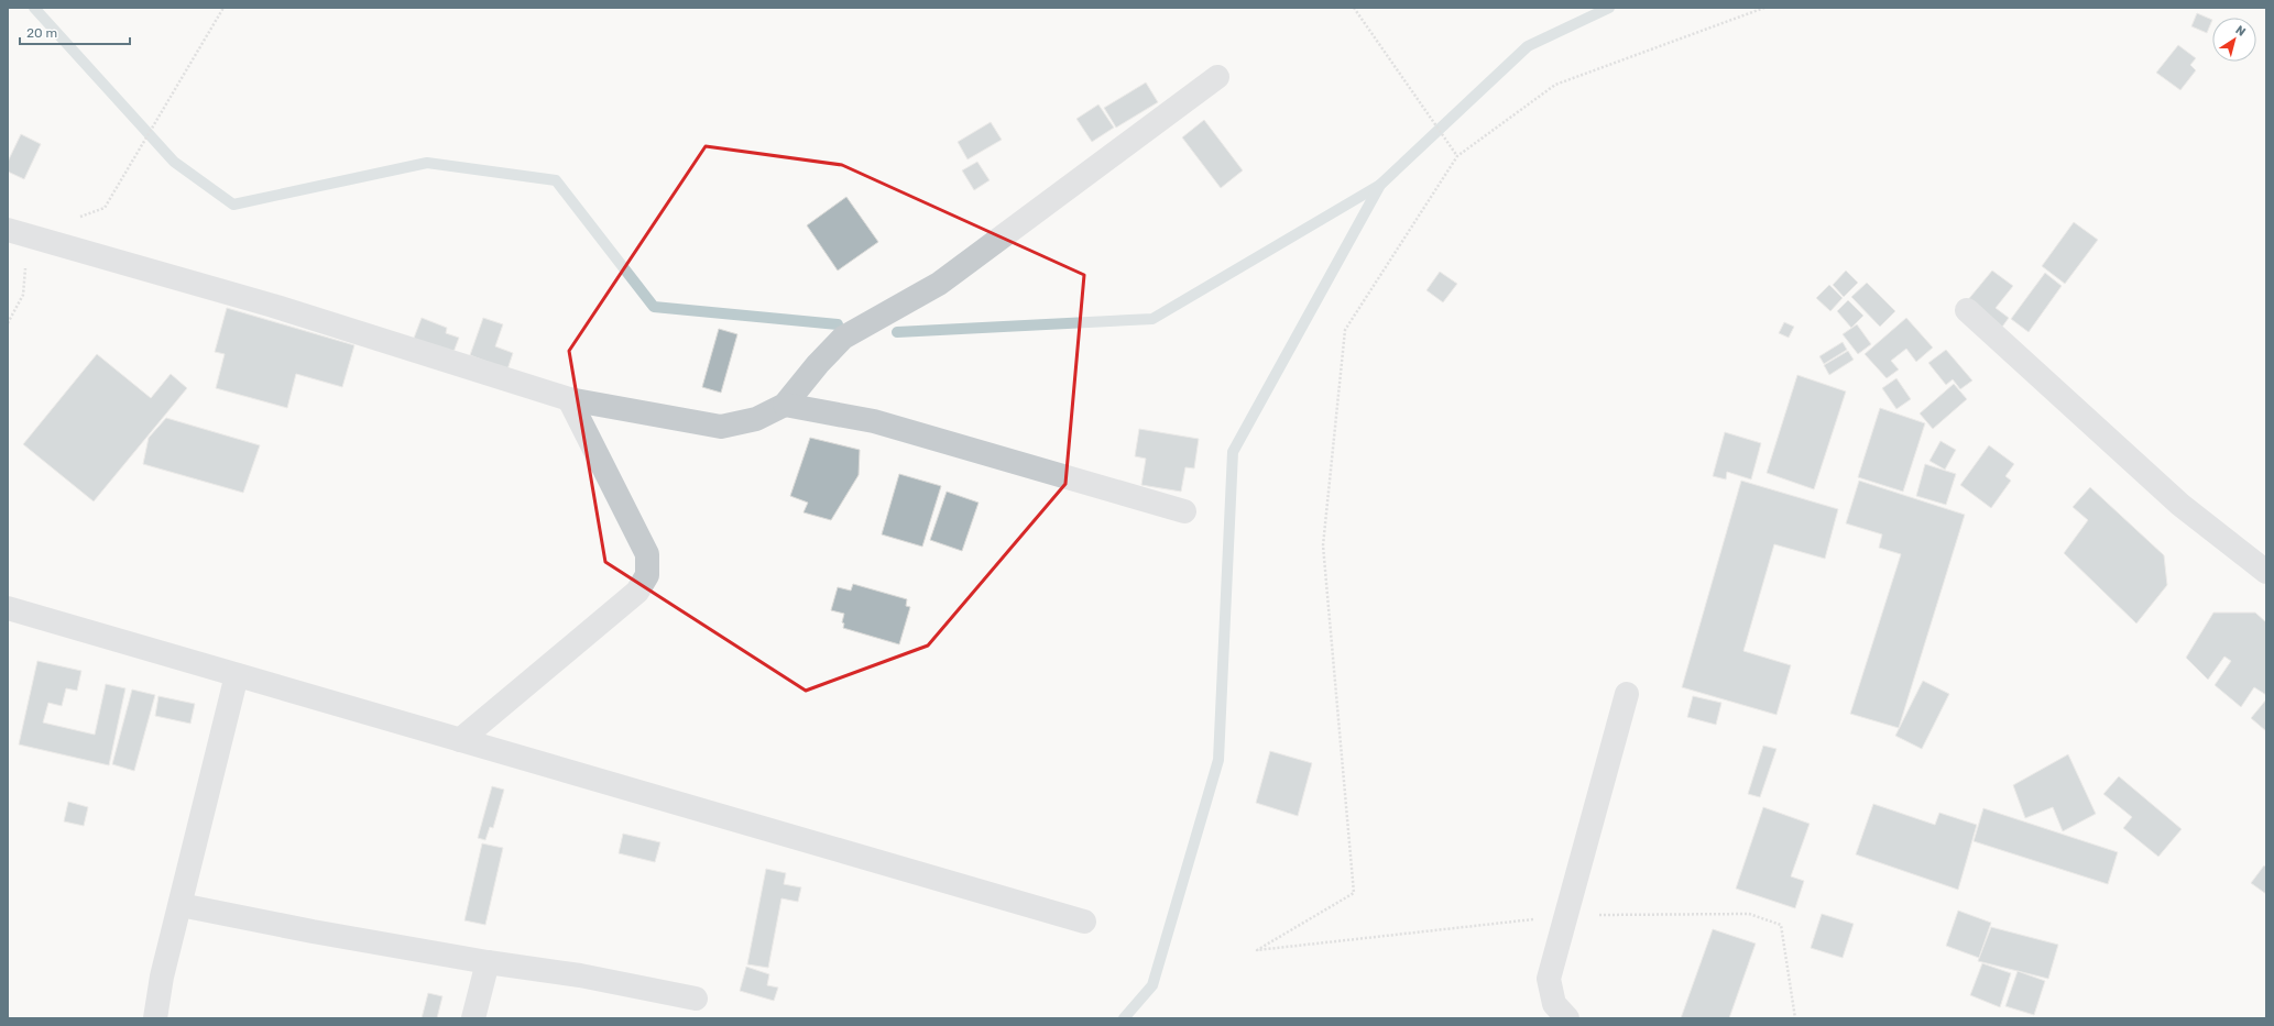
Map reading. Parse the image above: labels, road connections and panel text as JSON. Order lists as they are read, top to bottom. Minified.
{"scale_bar":"20 m","north":"top right"}
